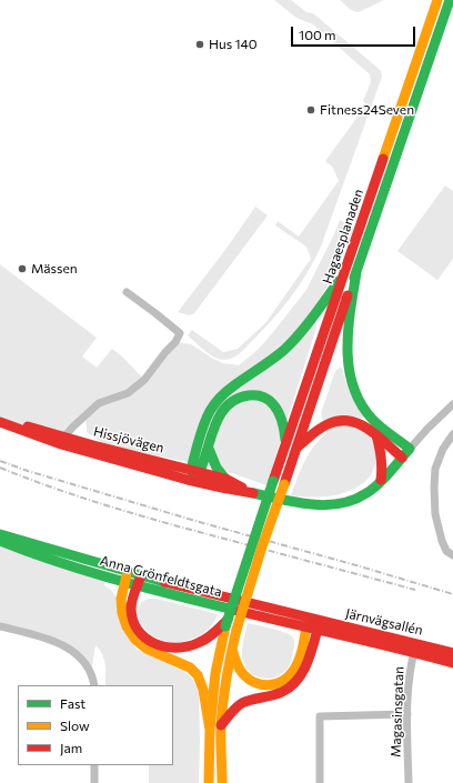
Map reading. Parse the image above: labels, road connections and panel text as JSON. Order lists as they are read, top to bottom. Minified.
{"streets":{"main road":["Hagaesplanaden","Hissjövägen","Anna Grönfeldtsgata","Järnvägsallén"],"street":["Magasinsgatan"]},"crossings":[["Anna Grönfeldtsgata","Järnvägsallén"],["Järnvägsallén","Magasinsgatan"]],"places":["Hus 140","Fitness24Seven","Mässen"],"legend":["Fast","Slow","Jam"],"scale_bar":"100 m"}
